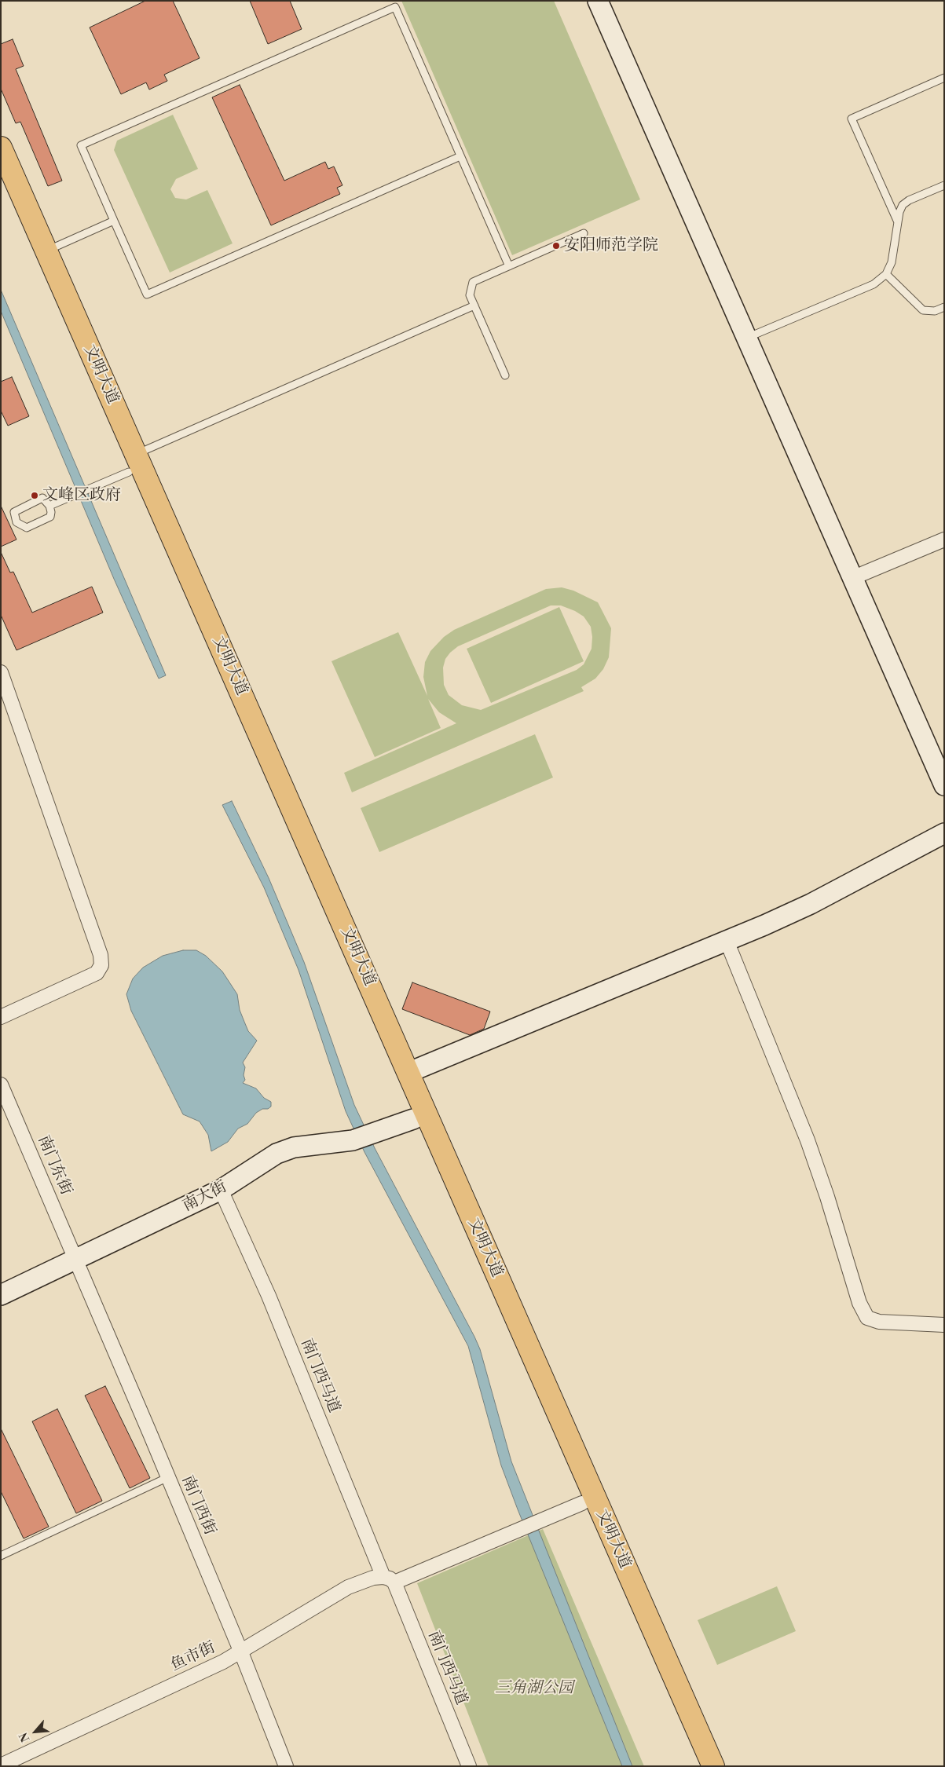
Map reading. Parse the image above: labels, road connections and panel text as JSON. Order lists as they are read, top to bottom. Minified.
{"streets":{"main road":["文明大道"],"street":["南门东街","南大街","南门西马道","南门西街","鱼市街"]},"crossings":[["文明大道","南大街"],["文明大道","鱼市街"],["南门东街","南大街"],["南门东街","南门西街"],["南大街","南门西马道"],["南大街","南门西街"],["南门西马道","鱼市街"],["南门西街","鱼市街"]],"parks":["三角湖公园"],"places":["安阳师范学院","文峰区政府"],"north":"bottom left"}
